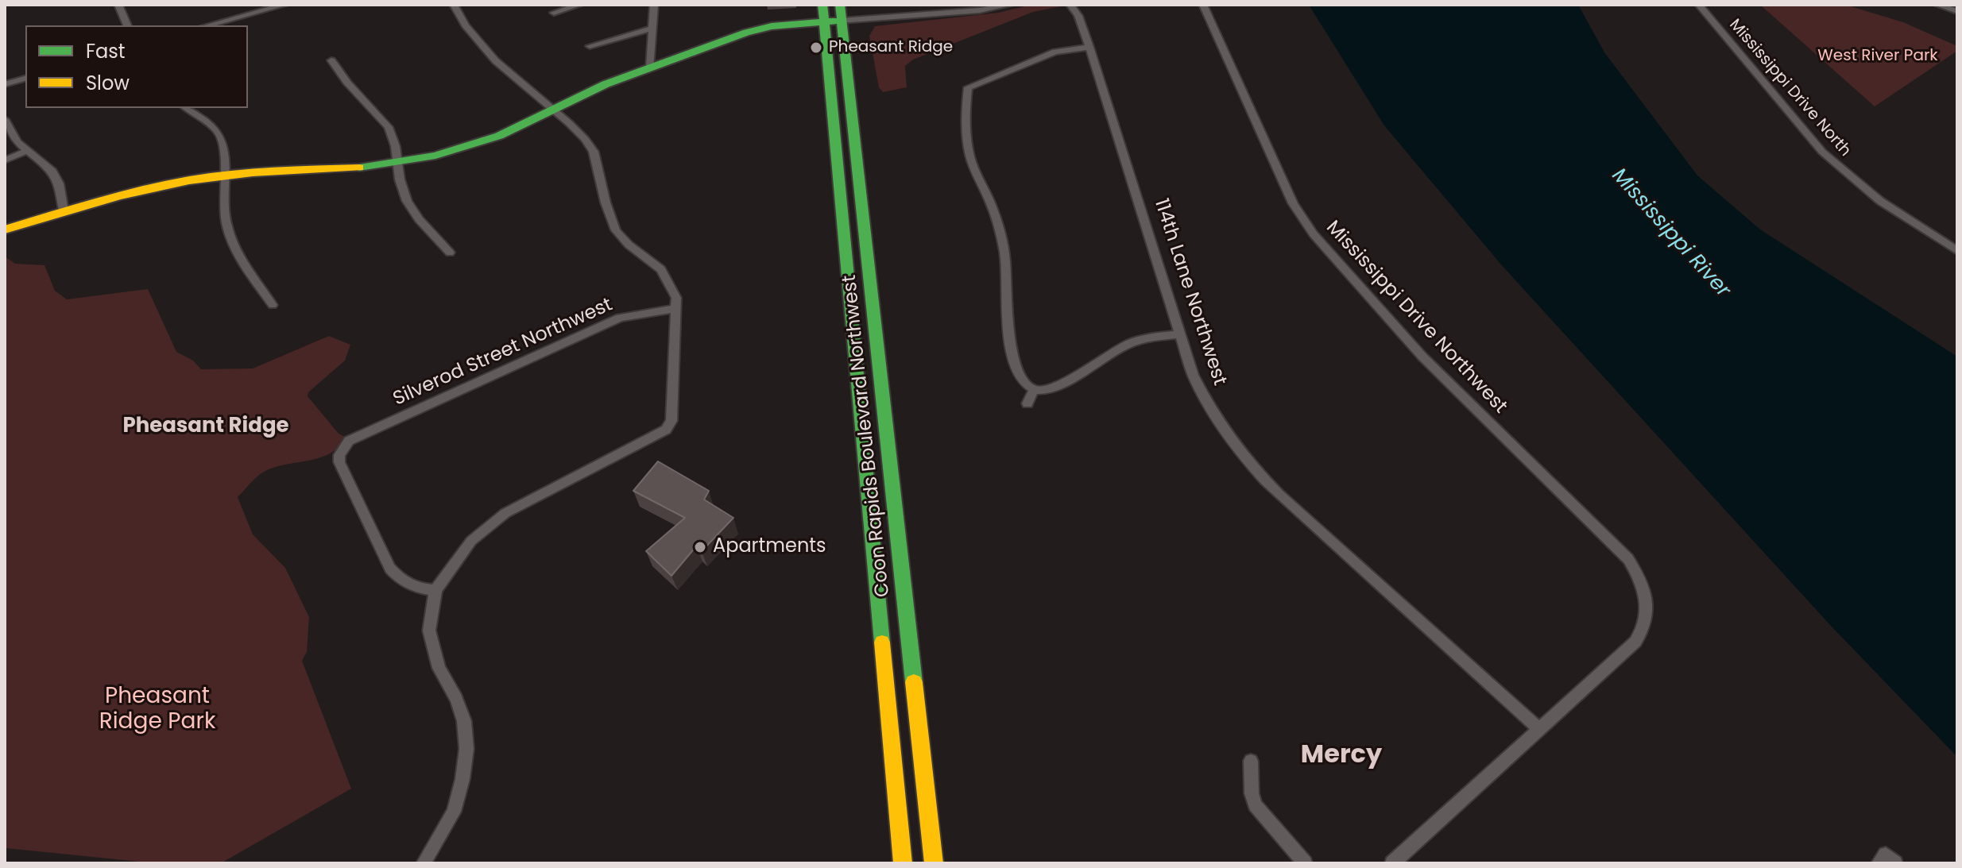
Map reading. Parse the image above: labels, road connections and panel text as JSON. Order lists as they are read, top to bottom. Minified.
{"streets":{"main road":["Coon Rapids Boulevard Northwest"],"street":["Mississippi Drive North","114th Lane Northwest","Mississippi Drive Northwest","Silverod Street Northwest"]},"crossings":[["114th Lane Northwest","Mississippi Drive Northwest"]],"districts":["Pheasant Ridge","Mercy"],"water":["Mississippi River"],"parks":["West River Park","Pheasant Ridge Park"],"places":["Pheasant Ridge","Apartments"],"legend":["Fast","Slow"]}
